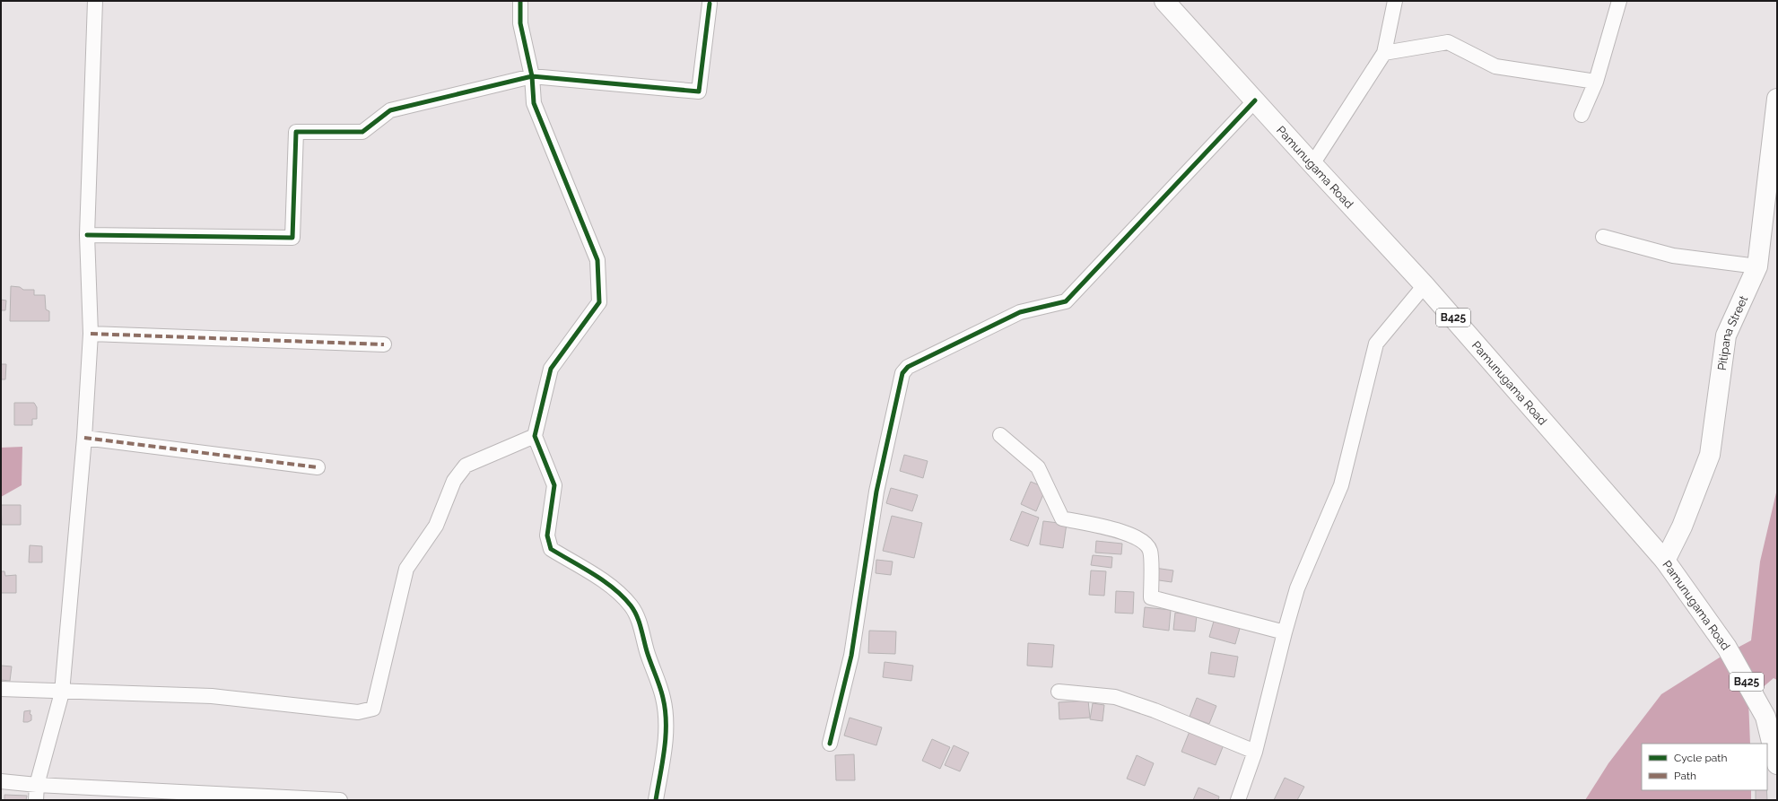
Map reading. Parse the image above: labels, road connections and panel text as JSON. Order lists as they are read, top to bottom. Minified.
{"streets":{"main road":["Pamunugama Road","B425","Pitipana Street"]},"crossings":[["Pamunugama Road","Pitipana Street"]],"legend":["Cycle path","Path"]}
